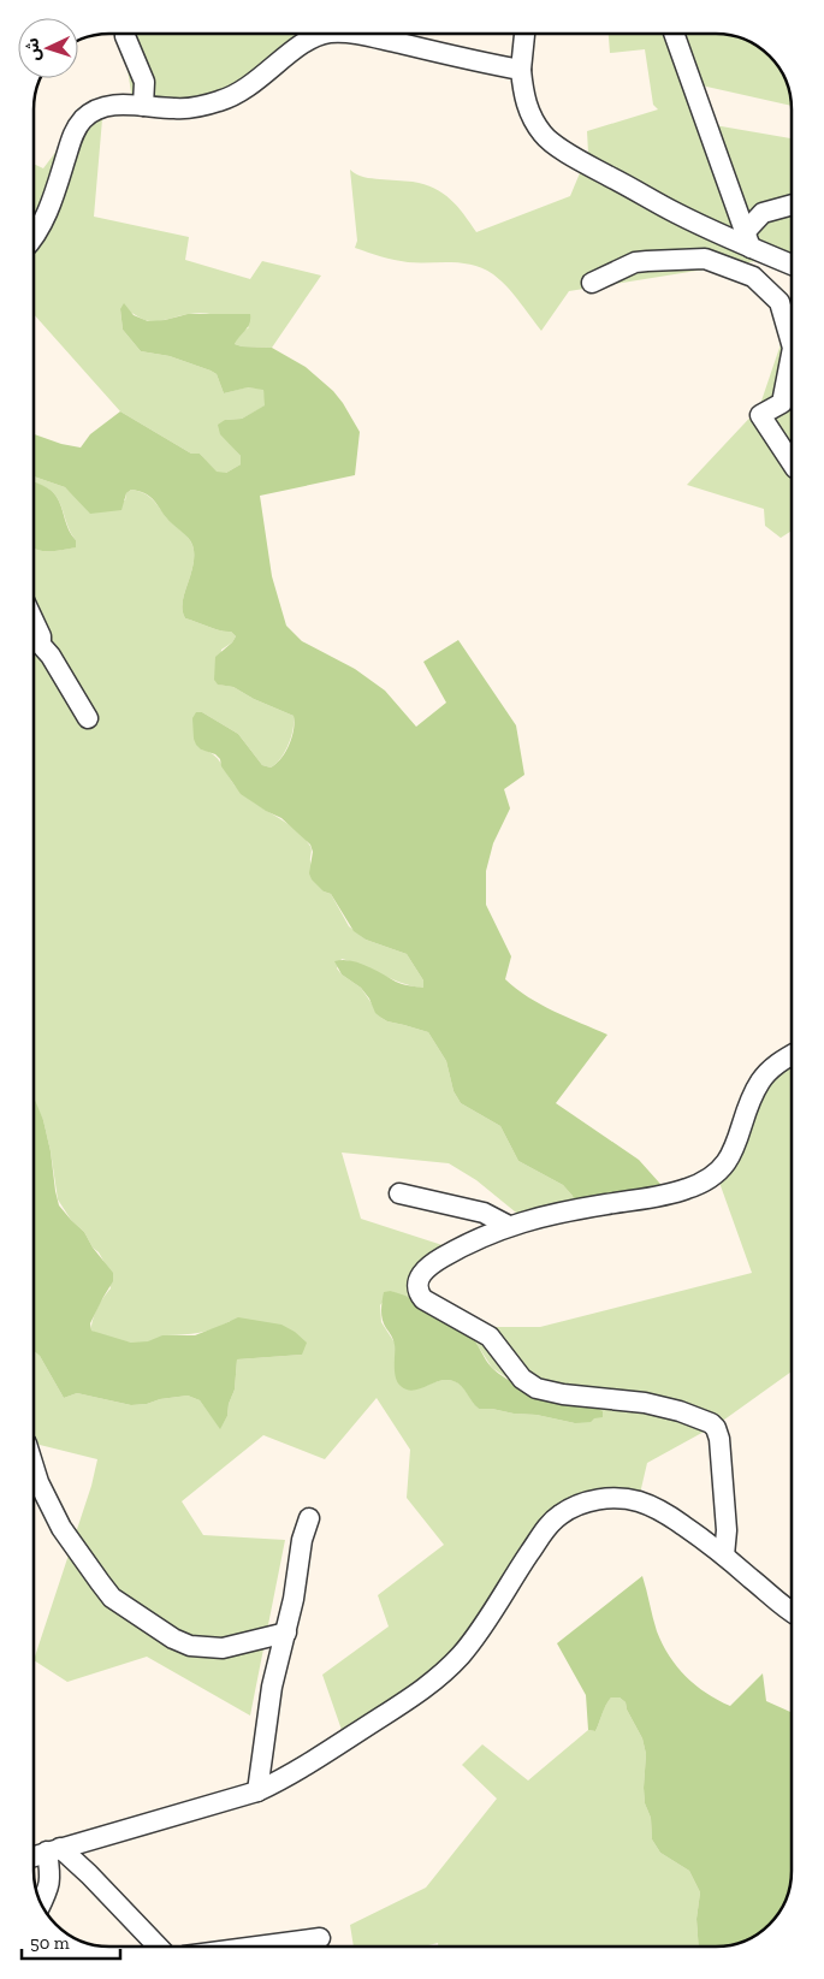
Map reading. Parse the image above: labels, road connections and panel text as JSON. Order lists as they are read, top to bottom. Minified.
{"scale_bar":"50 m","north":"left"}
